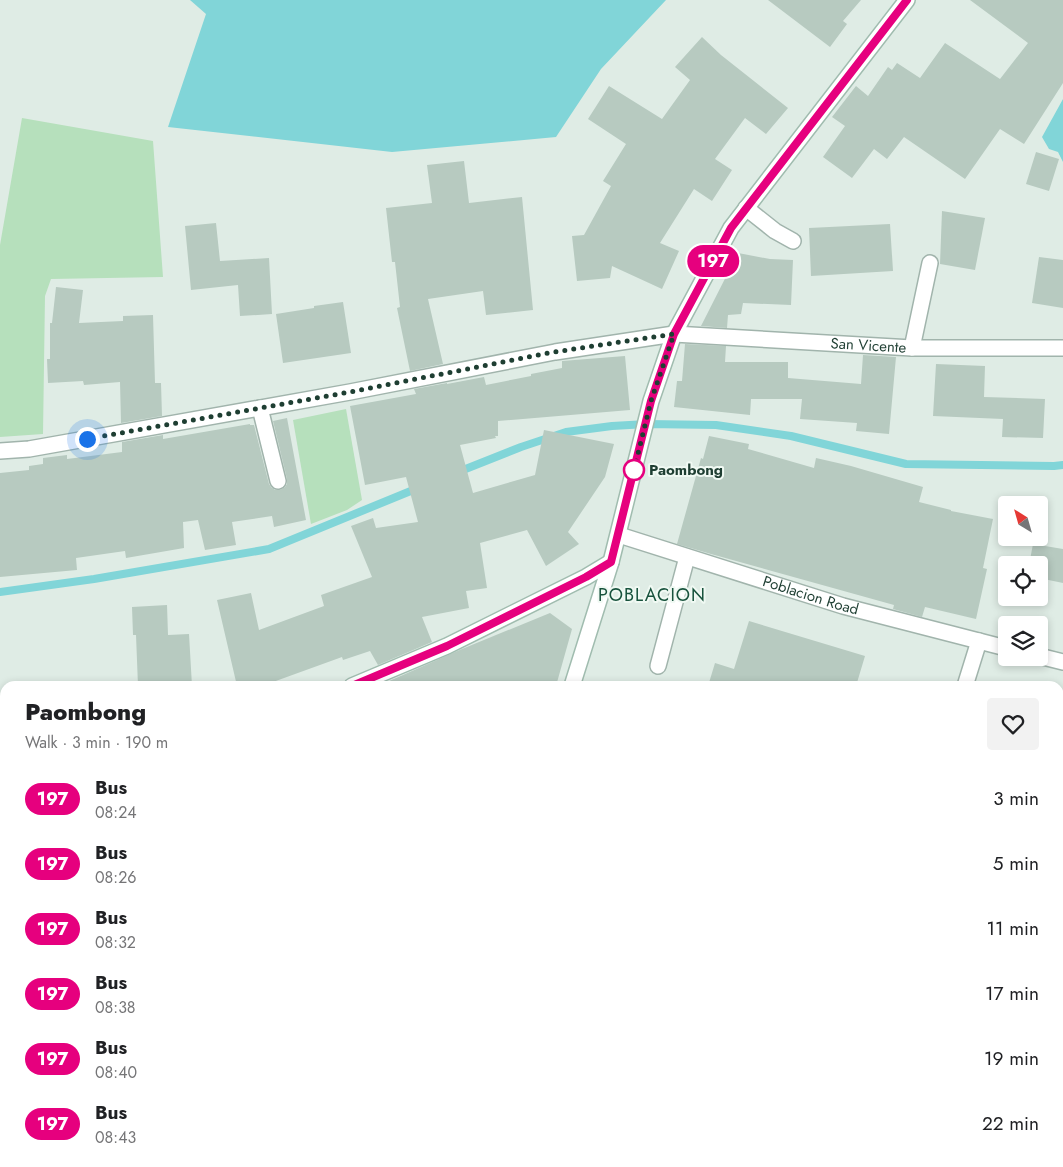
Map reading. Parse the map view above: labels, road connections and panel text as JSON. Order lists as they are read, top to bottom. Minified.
{"streets":{"street":["San Vicente","Poblacion Road"]},"districts":["POBLACION"],"places":["Paombong"],"lines":["bus line 197"],"north":"top left","page":{"on_map":"197","heading":["Paombong","Walk · 3 min · 190 m"],"list":[{"mark":"197","name":"Bus","note":"08:24","value":"3 min"},{"mark":"197","name":"Bus","note":"08:26","value":"5 min"},{"mark":"197","name":"Bus","note":"08:32","value":"11 min"},{"mark":"197","name":"Bus","note":"08:38","value":"17 min"},{"mark":"197","name":"Bus","note":"08:40","value":"19 min"},{"mark":"197","name":"Bus","note":"08:43","value":"22 min"}]}}
